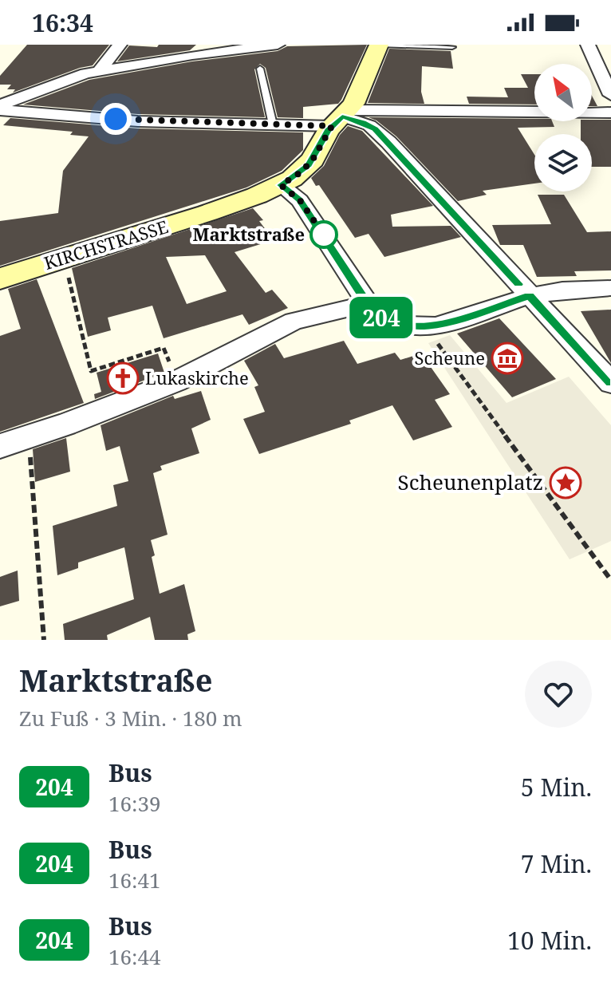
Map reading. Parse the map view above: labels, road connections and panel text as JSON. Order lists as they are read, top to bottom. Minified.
{"streets":{"street":["KIRCHSTRASSE"]},"places":{"other":["Marktstraße"],"museum":["Scheune"],"church":["Lukaskirche"],"place":["Scheunenplatz"]},"lines":["bus line 204"],"north":"top left","page":{"status":"16:34","on_map":"204","heading":["Marktstraße","Zu Fuß · 3 Min. · 180 m"],"list":[{"mark":"204","name":"Bus","note":"16:39","value":"5 Min."},{"mark":"204","name":"Bus","note":"16:41","value":"7 Min."},{"mark":"204","name":"Bus","note":"16:44","value":"10 Min."}]}}
